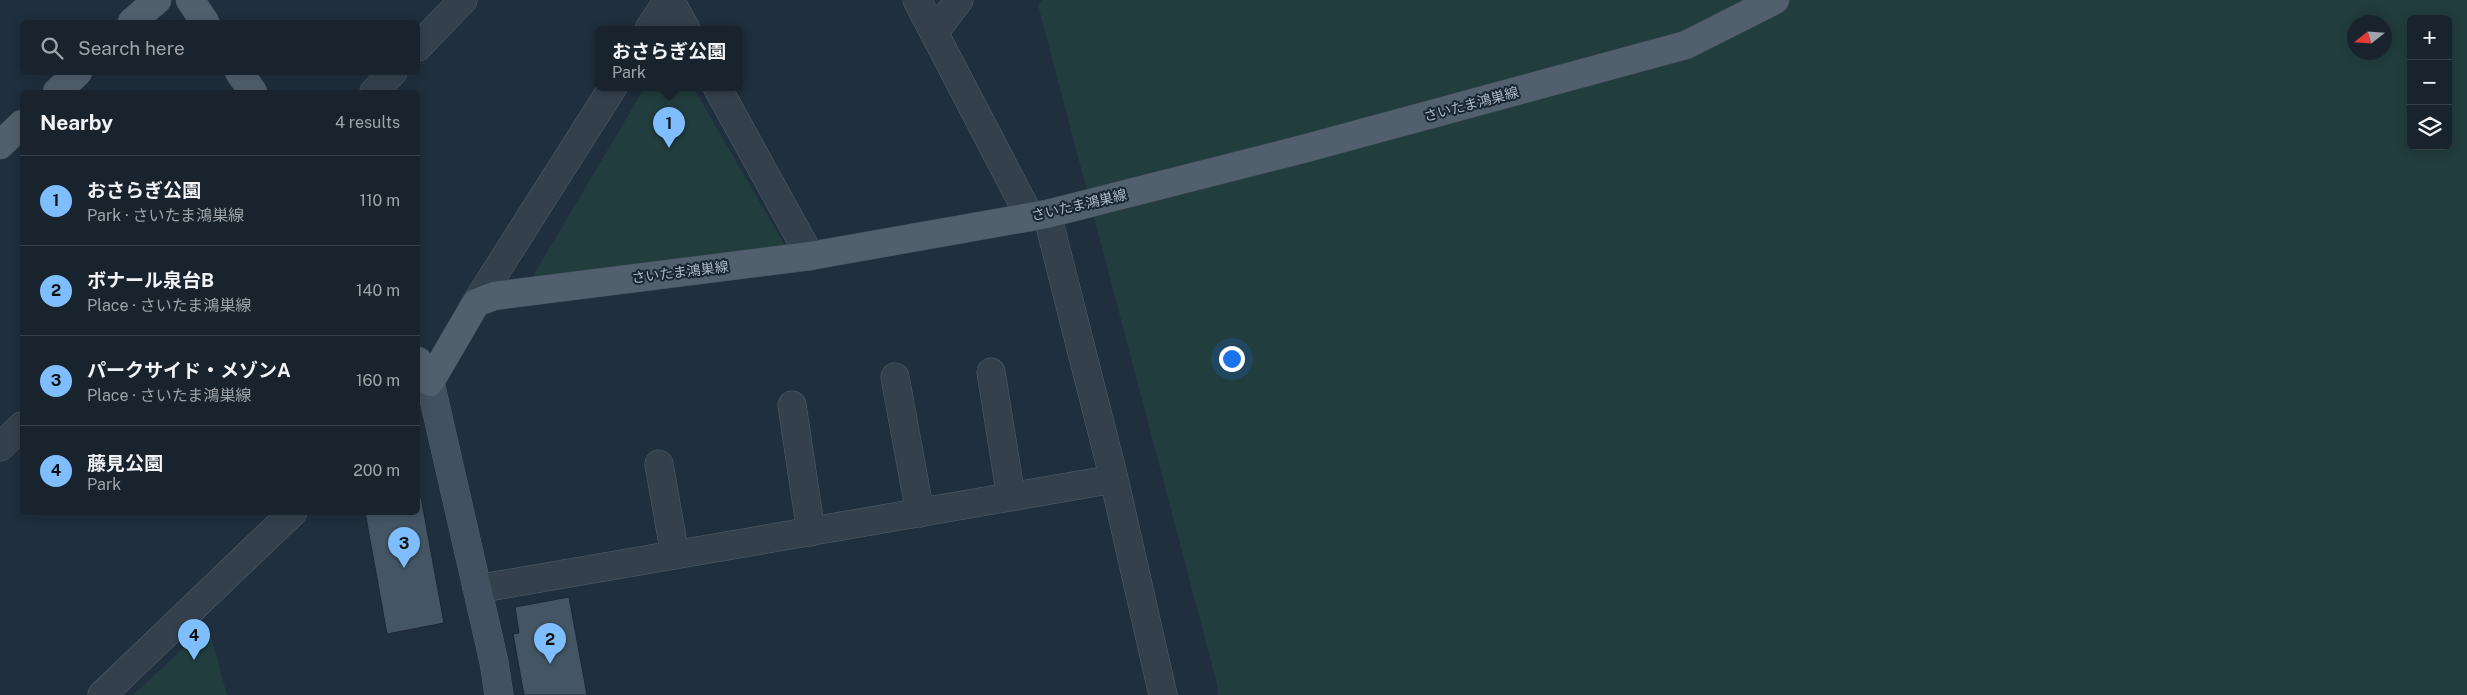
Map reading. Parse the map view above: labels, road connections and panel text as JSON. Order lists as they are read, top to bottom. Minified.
{"streets":{"main road":["さいたま鴻巣線"]},"north":"left","page":{"map_buttons":["+","−"],"search":"Search here","popup":["おさらぎ公園","Park"],"heading":["Nearby","4 results"],"pins":["1","3","4","2"],"list":[{"mark":"1","name":"おさらぎ公園","note":"Park · さいたま鴻巣線","value":"110 m"},{"mark":"2","name":"ボナール泉台B","note":"Place · さいたま鴻巣線","value":"140 m"},{"mark":"3","name":"パークサイド・メゾンA","note":"Place · さいたま鴻巣線","value":"160 m"},{"mark":"4","name":"藤見公園","note":"Park","value":"200 m"}]}}
